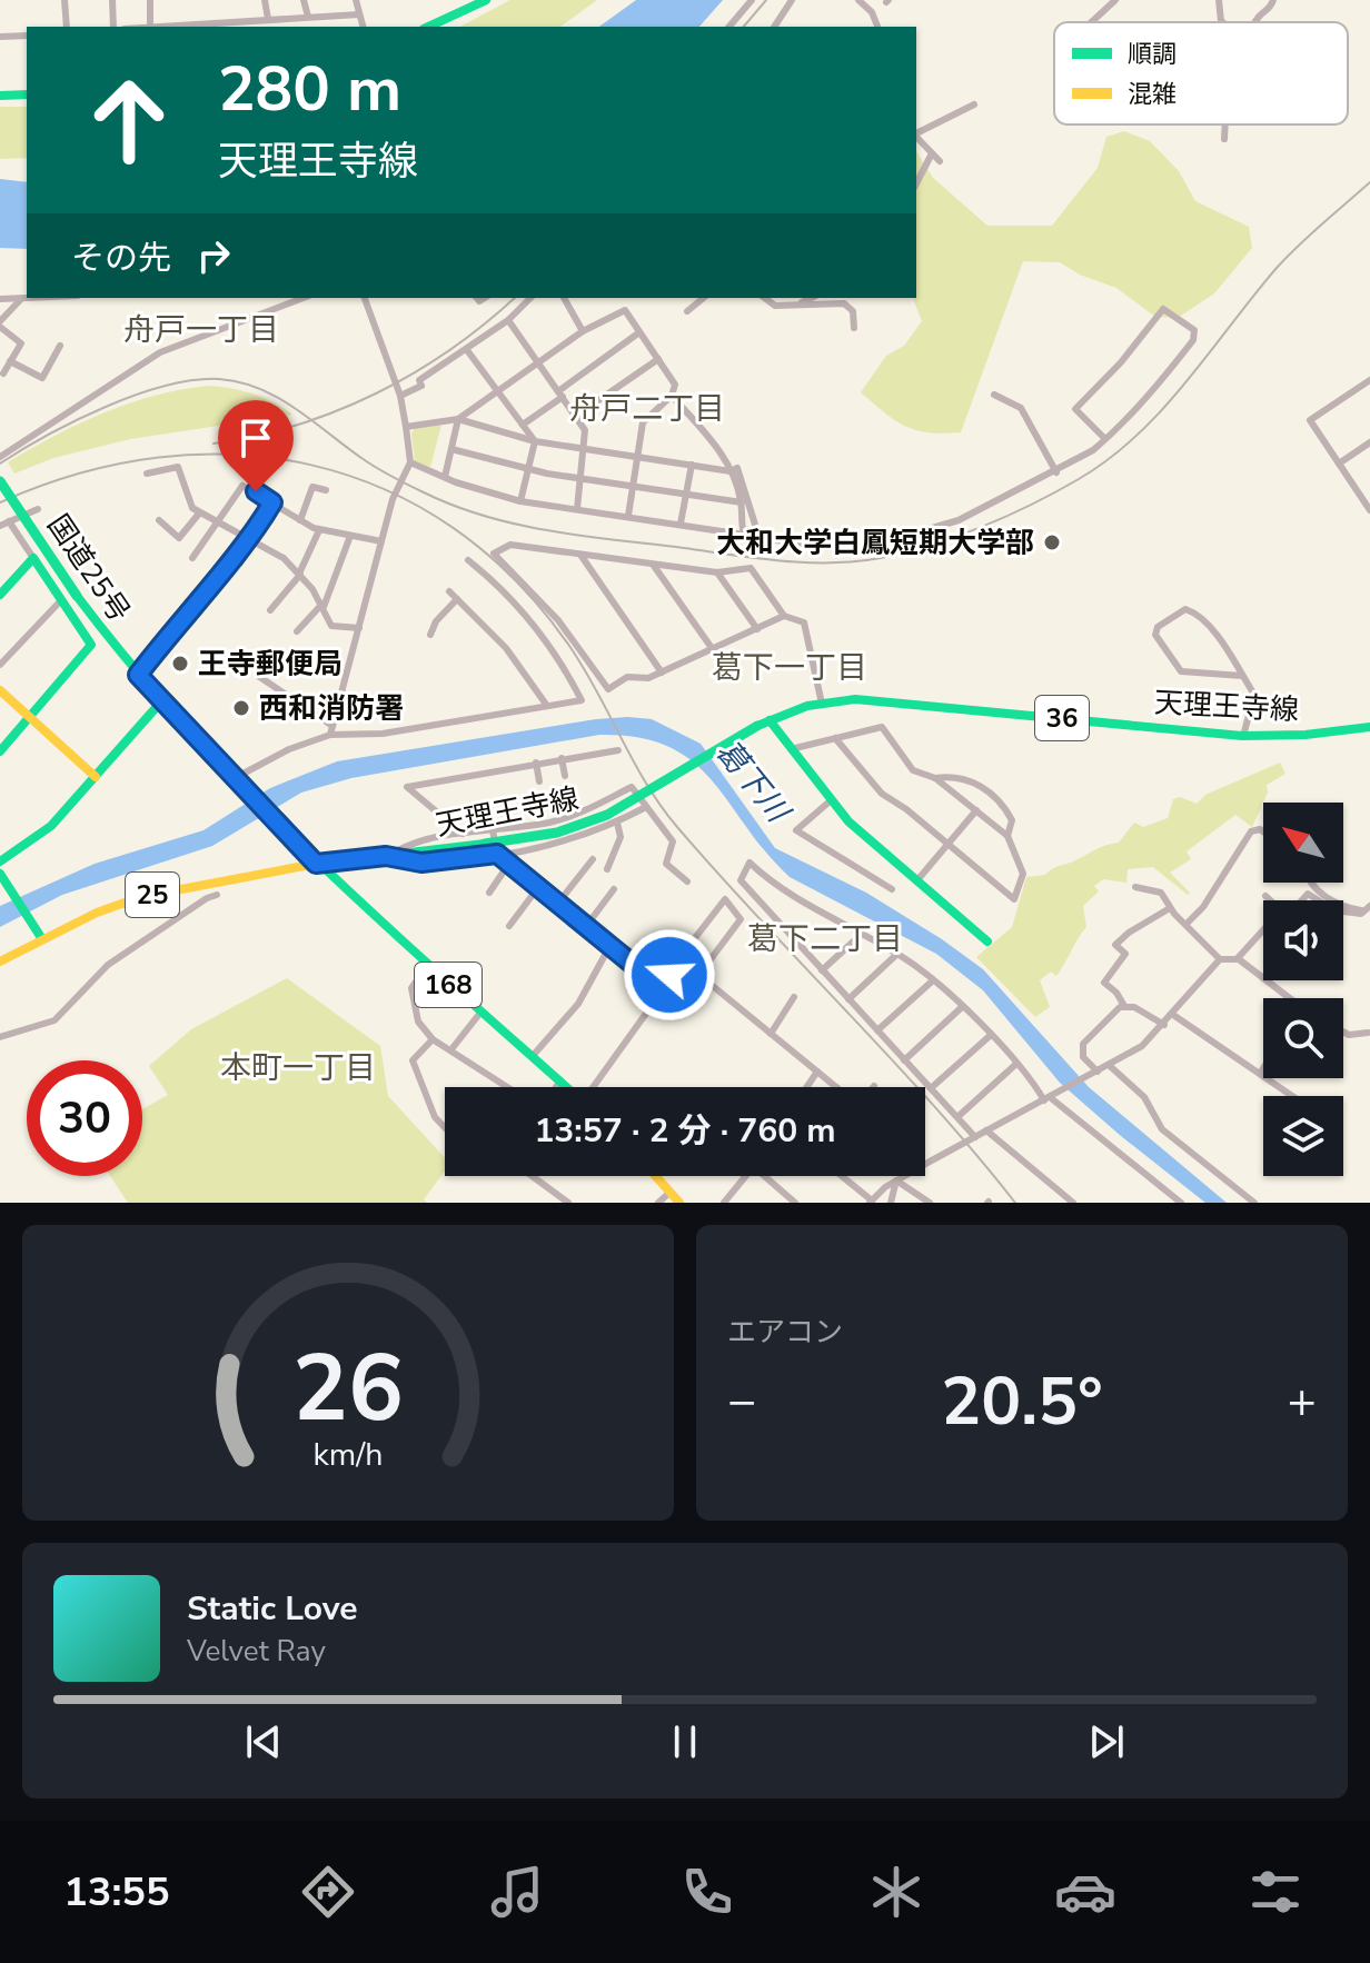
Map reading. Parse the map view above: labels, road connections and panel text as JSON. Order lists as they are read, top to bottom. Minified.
{"streets":{"main road":["国道25号","天理王寺線","36","25","168"]},"crossings":[["国道25号","天理王寺線"],["国道25号","25"],["国道25号","168"],["天理王寺線","25"],["天理王寺線","168"],["25","168"]],"districts":["舟戸一丁目","舟戸二丁目","葛下一丁目","葛下二丁目","本町一丁目"],"water":["葛下川"],"places":["大和大学白鳳短期大学部","王寺郵便局","西和消防署"],"legend":["順調","混雑"],"north":"top left","page":{"turn":["280 m","天理王寺線"],"then":"その先","limit":"30","trip":"13:57 · 2 分 · 760 m","tile":"エアコン","heat":["−","20.5°","+"],"song":["Static Love","Velvet Ray"],"tabs":"13:55","gauge":["26","km/h"]}}
